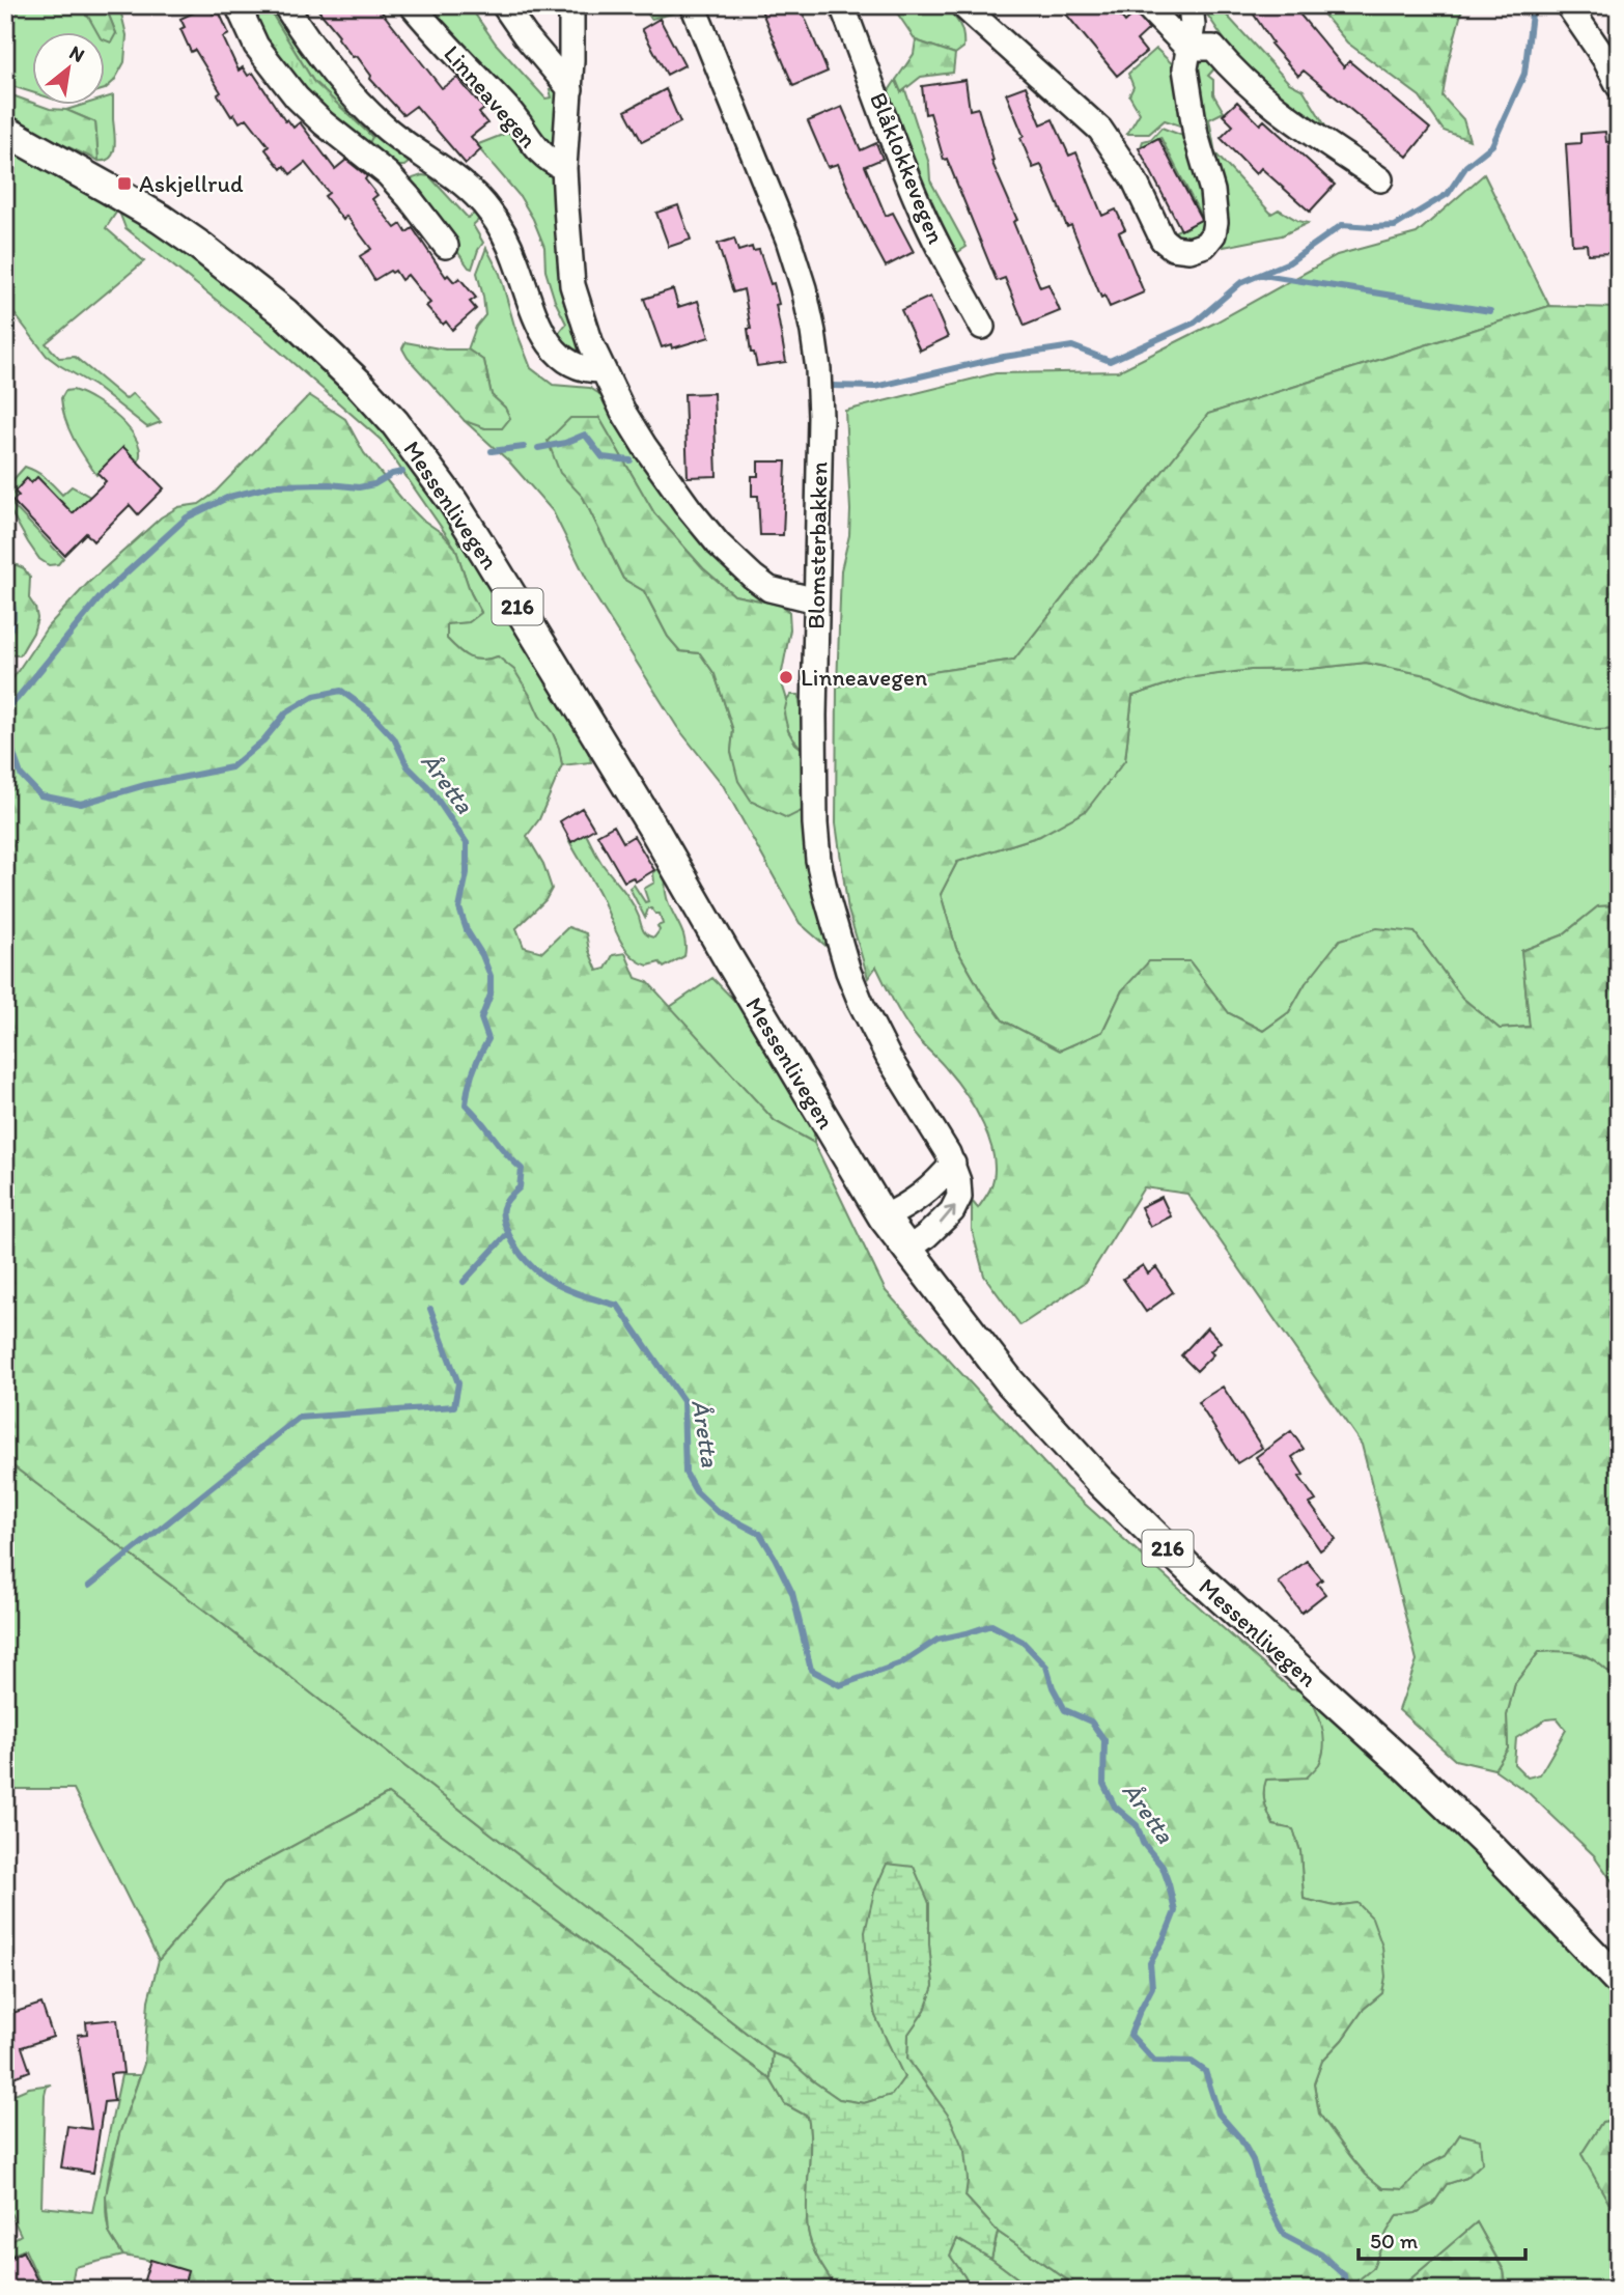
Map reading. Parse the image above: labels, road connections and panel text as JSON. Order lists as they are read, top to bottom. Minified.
{"streets":{"main road":["Messenlivegen","216"],"street":["Linneavegen","Blåklokkevegen","Blomsterbakken"]},"crossings":[["Linneavegen","Blomsterbakken"],["Messenlivegen","Blomsterbakken"]],"water":["Åretta"],"places":{"transit":["Askjellrud"],"other":["Linneavegen"]},"scale_bar":"50 m","north":"top right"}
